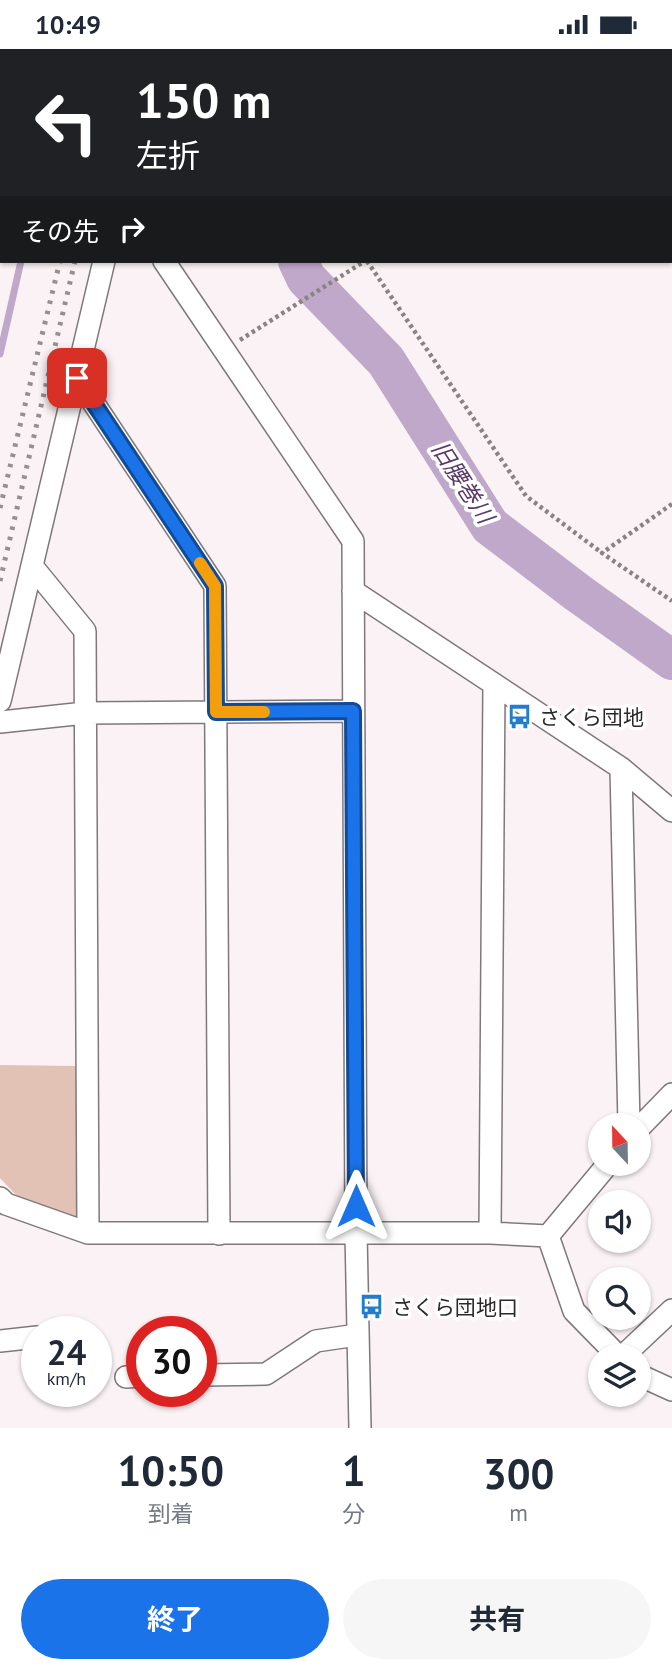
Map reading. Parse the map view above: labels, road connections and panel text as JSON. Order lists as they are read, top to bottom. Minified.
{"water":["旧腰巻川"],"places":{"bus stop":["さくら団地","さくら団地口"]},"north":"top","page":{"status":"10:49","turn":["150 m","左折"],"then":"その先","speed":"24 km/h","limit":"30","eta":["10:50","到着","1","分","300","m"],"buttons":["終了","共有"]}}
